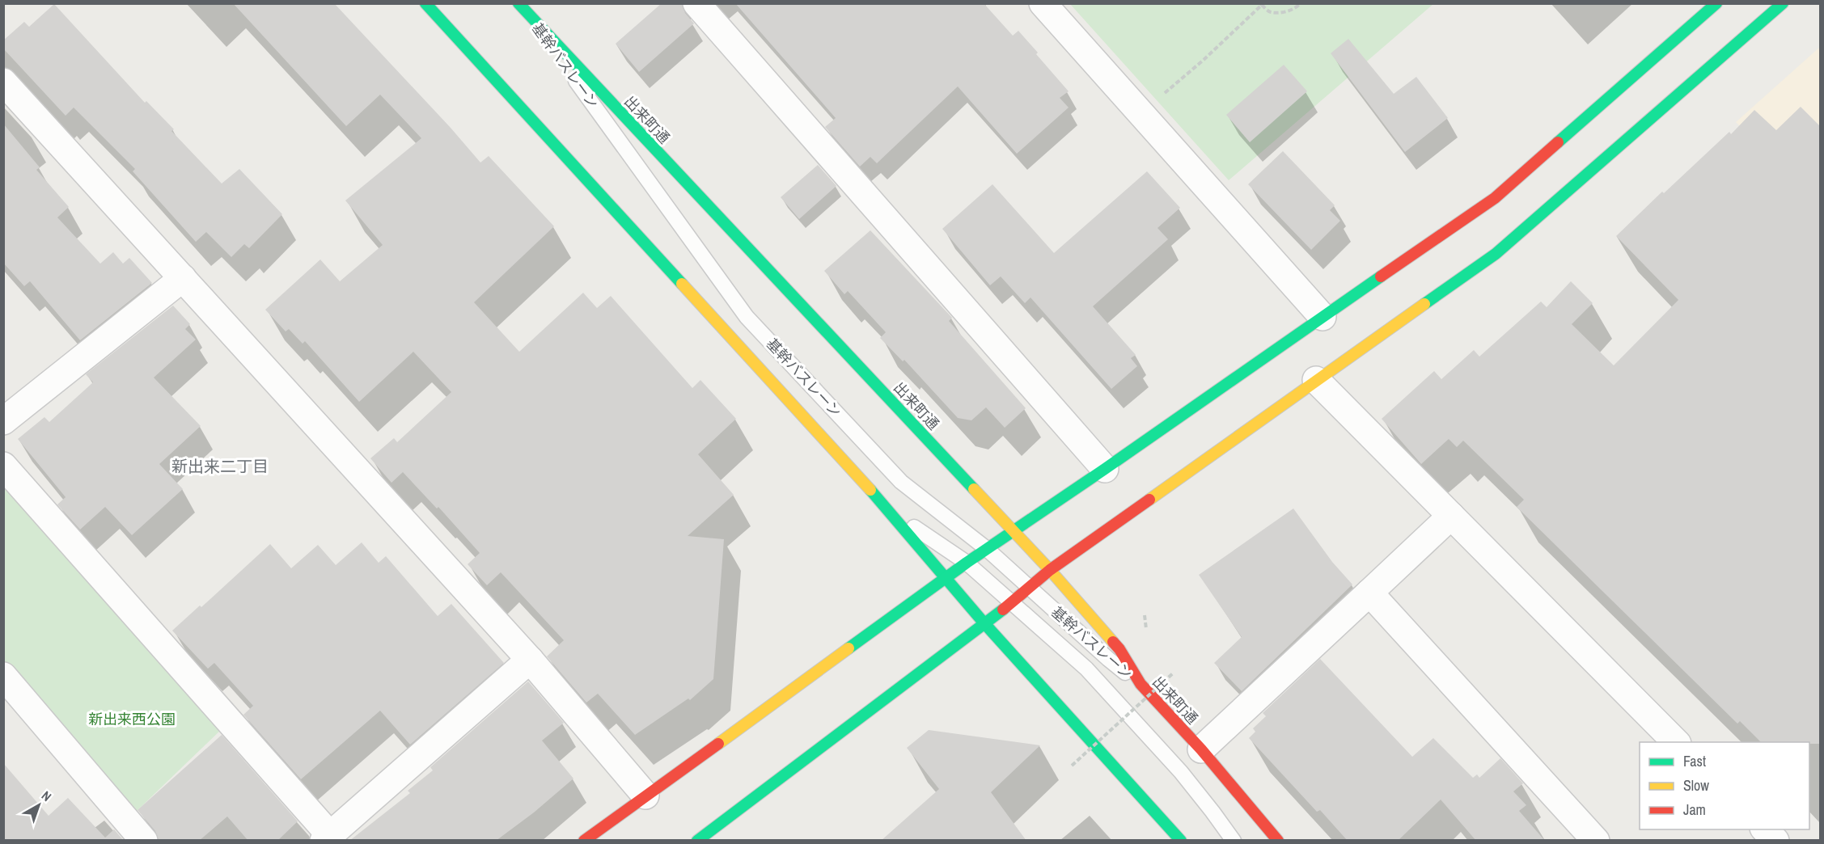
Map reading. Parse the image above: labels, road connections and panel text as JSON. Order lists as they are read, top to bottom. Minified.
{"streets":{"street":["出来町通"],"lane":["基幹バスレーン"]},"crossings":[["基幹バスレーン","出来町通"]],"districts":["新出来二丁目"],"parks":["新出来西公園"],"legend":["Fast","Slow","Jam"],"north":"top right"}
